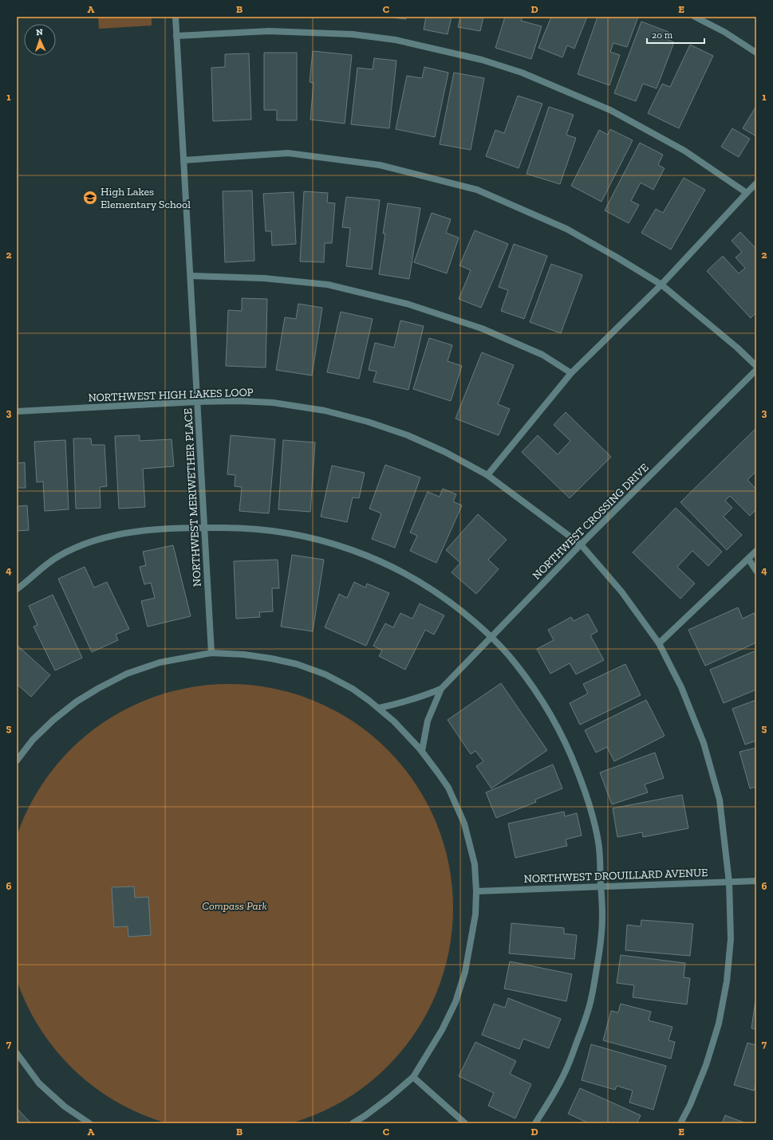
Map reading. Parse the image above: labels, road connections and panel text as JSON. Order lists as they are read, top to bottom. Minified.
{"streets":{"street":["NORTHWEST HIGH LAKES LOOP","NORTHWEST MERIWETHER PLACE","NORTHWEST CROSSING DRIVE","NORTHWEST DROUILLARD AVENUE"]},"crossings":[["NORTHWEST HIGH LAKES LOOP","NORTHWEST MERIWETHER PLACE"],["NORTHWEST HIGH LAKES LOOP","NORTHWEST CROSSING DRIVE"],["NORTHWEST HIGH LAKES LOOP","NORTHWEST DROUILLARD AVENUE"]],"parks":["Compass Park"],"places":{"school or university":["High Lakes Elementary School"]},"scale_bar":"20 m","north":"top","grid":{"columns":["A","B","C","D","E"],"rows":["1","2","3","4","5","6","7"]}}
